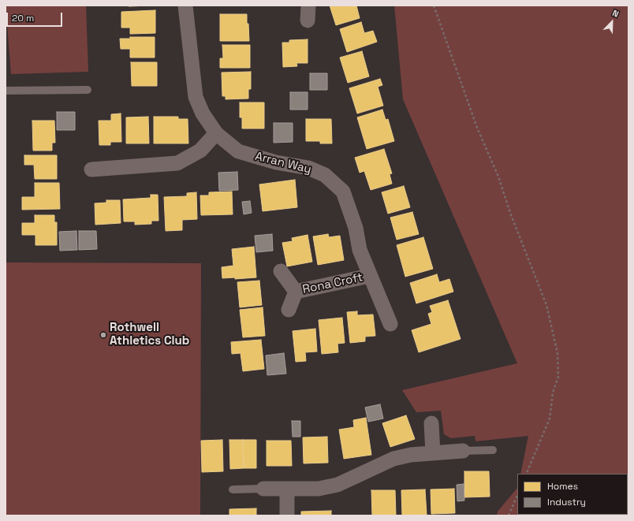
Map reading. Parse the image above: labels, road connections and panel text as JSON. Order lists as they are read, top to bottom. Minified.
{"streets":{"street":["Arran Way","Rona Croft"]},"crossings":[["Arran Way","Rona Croft"]],"places":["Rothwell Athletics Club"],"legend":["Homes","Industry"],"scale_bar":"20 m","north":"top right"}
